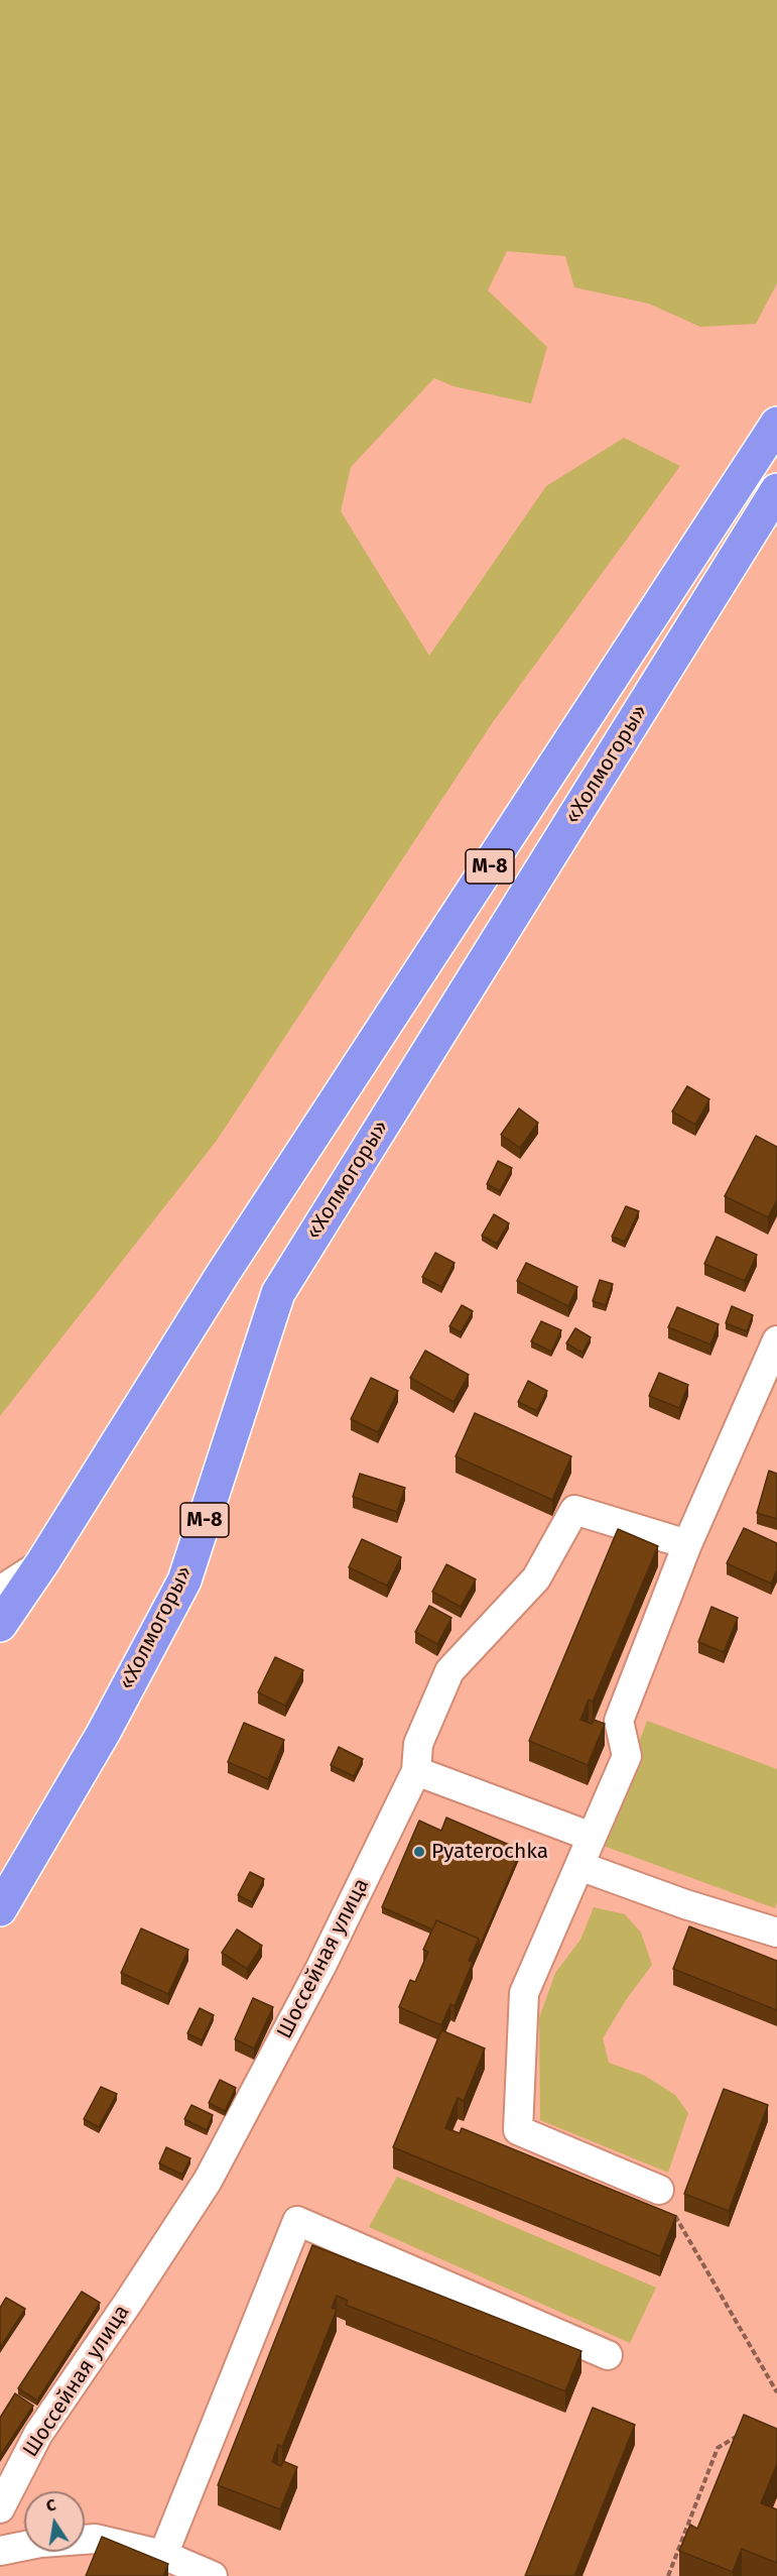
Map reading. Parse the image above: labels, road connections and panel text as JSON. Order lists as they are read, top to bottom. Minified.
{"streets":{"highway":["«Холмогоры»","М-8"],"street":["Шоссейная улица"]},"places":["Pyaterochka"],"north":"top"}
